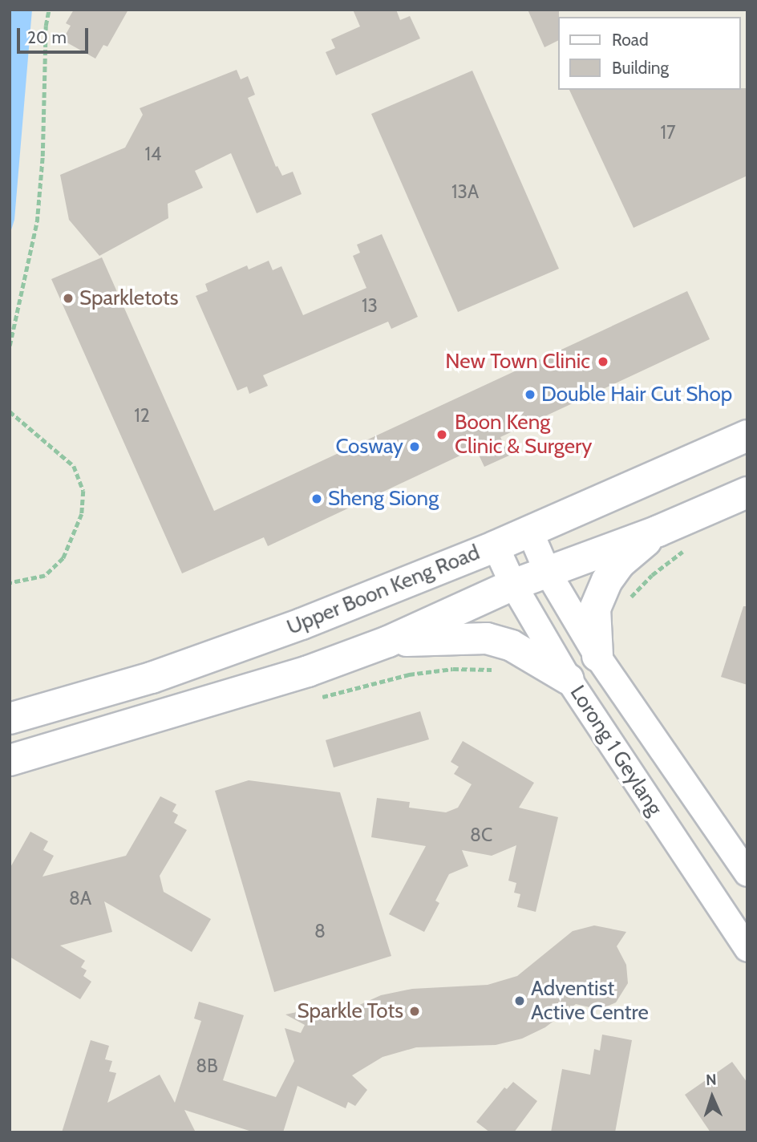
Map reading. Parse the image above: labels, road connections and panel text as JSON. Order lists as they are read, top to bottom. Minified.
{"streets":{"main road":["Upper Boon Keng Road"],"street":["Lorong 1 Geylang"]},"crossings":[["Upper Boon Keng Road","Lorong 1 Geylang"]],"places":["Sparkletots","New Town Clinic","Double Hair Cut Shop","Boon Keng Clinic & Surgery","Cosway","Sheng Siong","Adventist Active Centre","Sparkle Tots"],"house_numbers":["17","14","13A","13","12","8C","8A","8","8B"],"legend":["Road","Building"],"scale_bar":"20 m","north":"top"}
